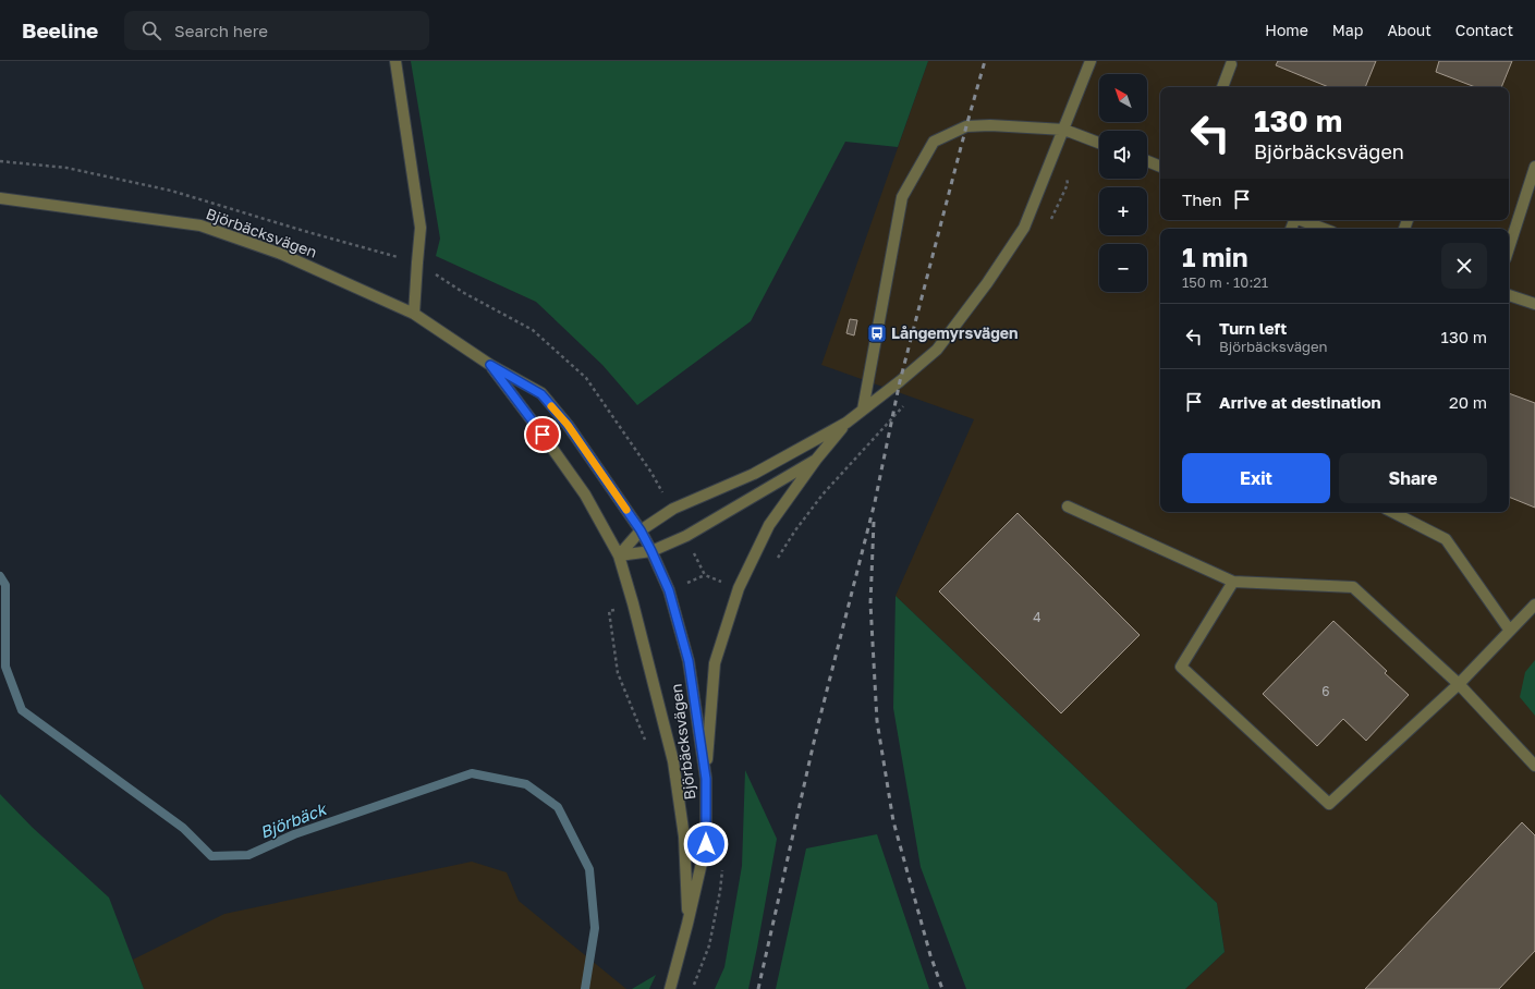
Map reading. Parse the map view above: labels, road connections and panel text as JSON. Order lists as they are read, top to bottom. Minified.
{"streets":{"street":["Björbäcksvägen"]},"water":["Björbäck"],"places":{"bus stop":["Långemyrsvägen"]},"house_numbers":["4","6"],"north":"top left","page":{"header":"Beeline","search":"Search here","nav":["Home","Map","About","Contact"],"map_buttons":["+","−"],"turn":["130 m","Björbäcksvägen"],"then":"Then","heading":["1 min","150 m · 10:21"],"list":[{"name":"Turn left","note":"Björbäcksvägen","value":"130 m"},{"name":"Arrive at destination","value":"20 m"}],"buttons":["Exit","Share"]}}
